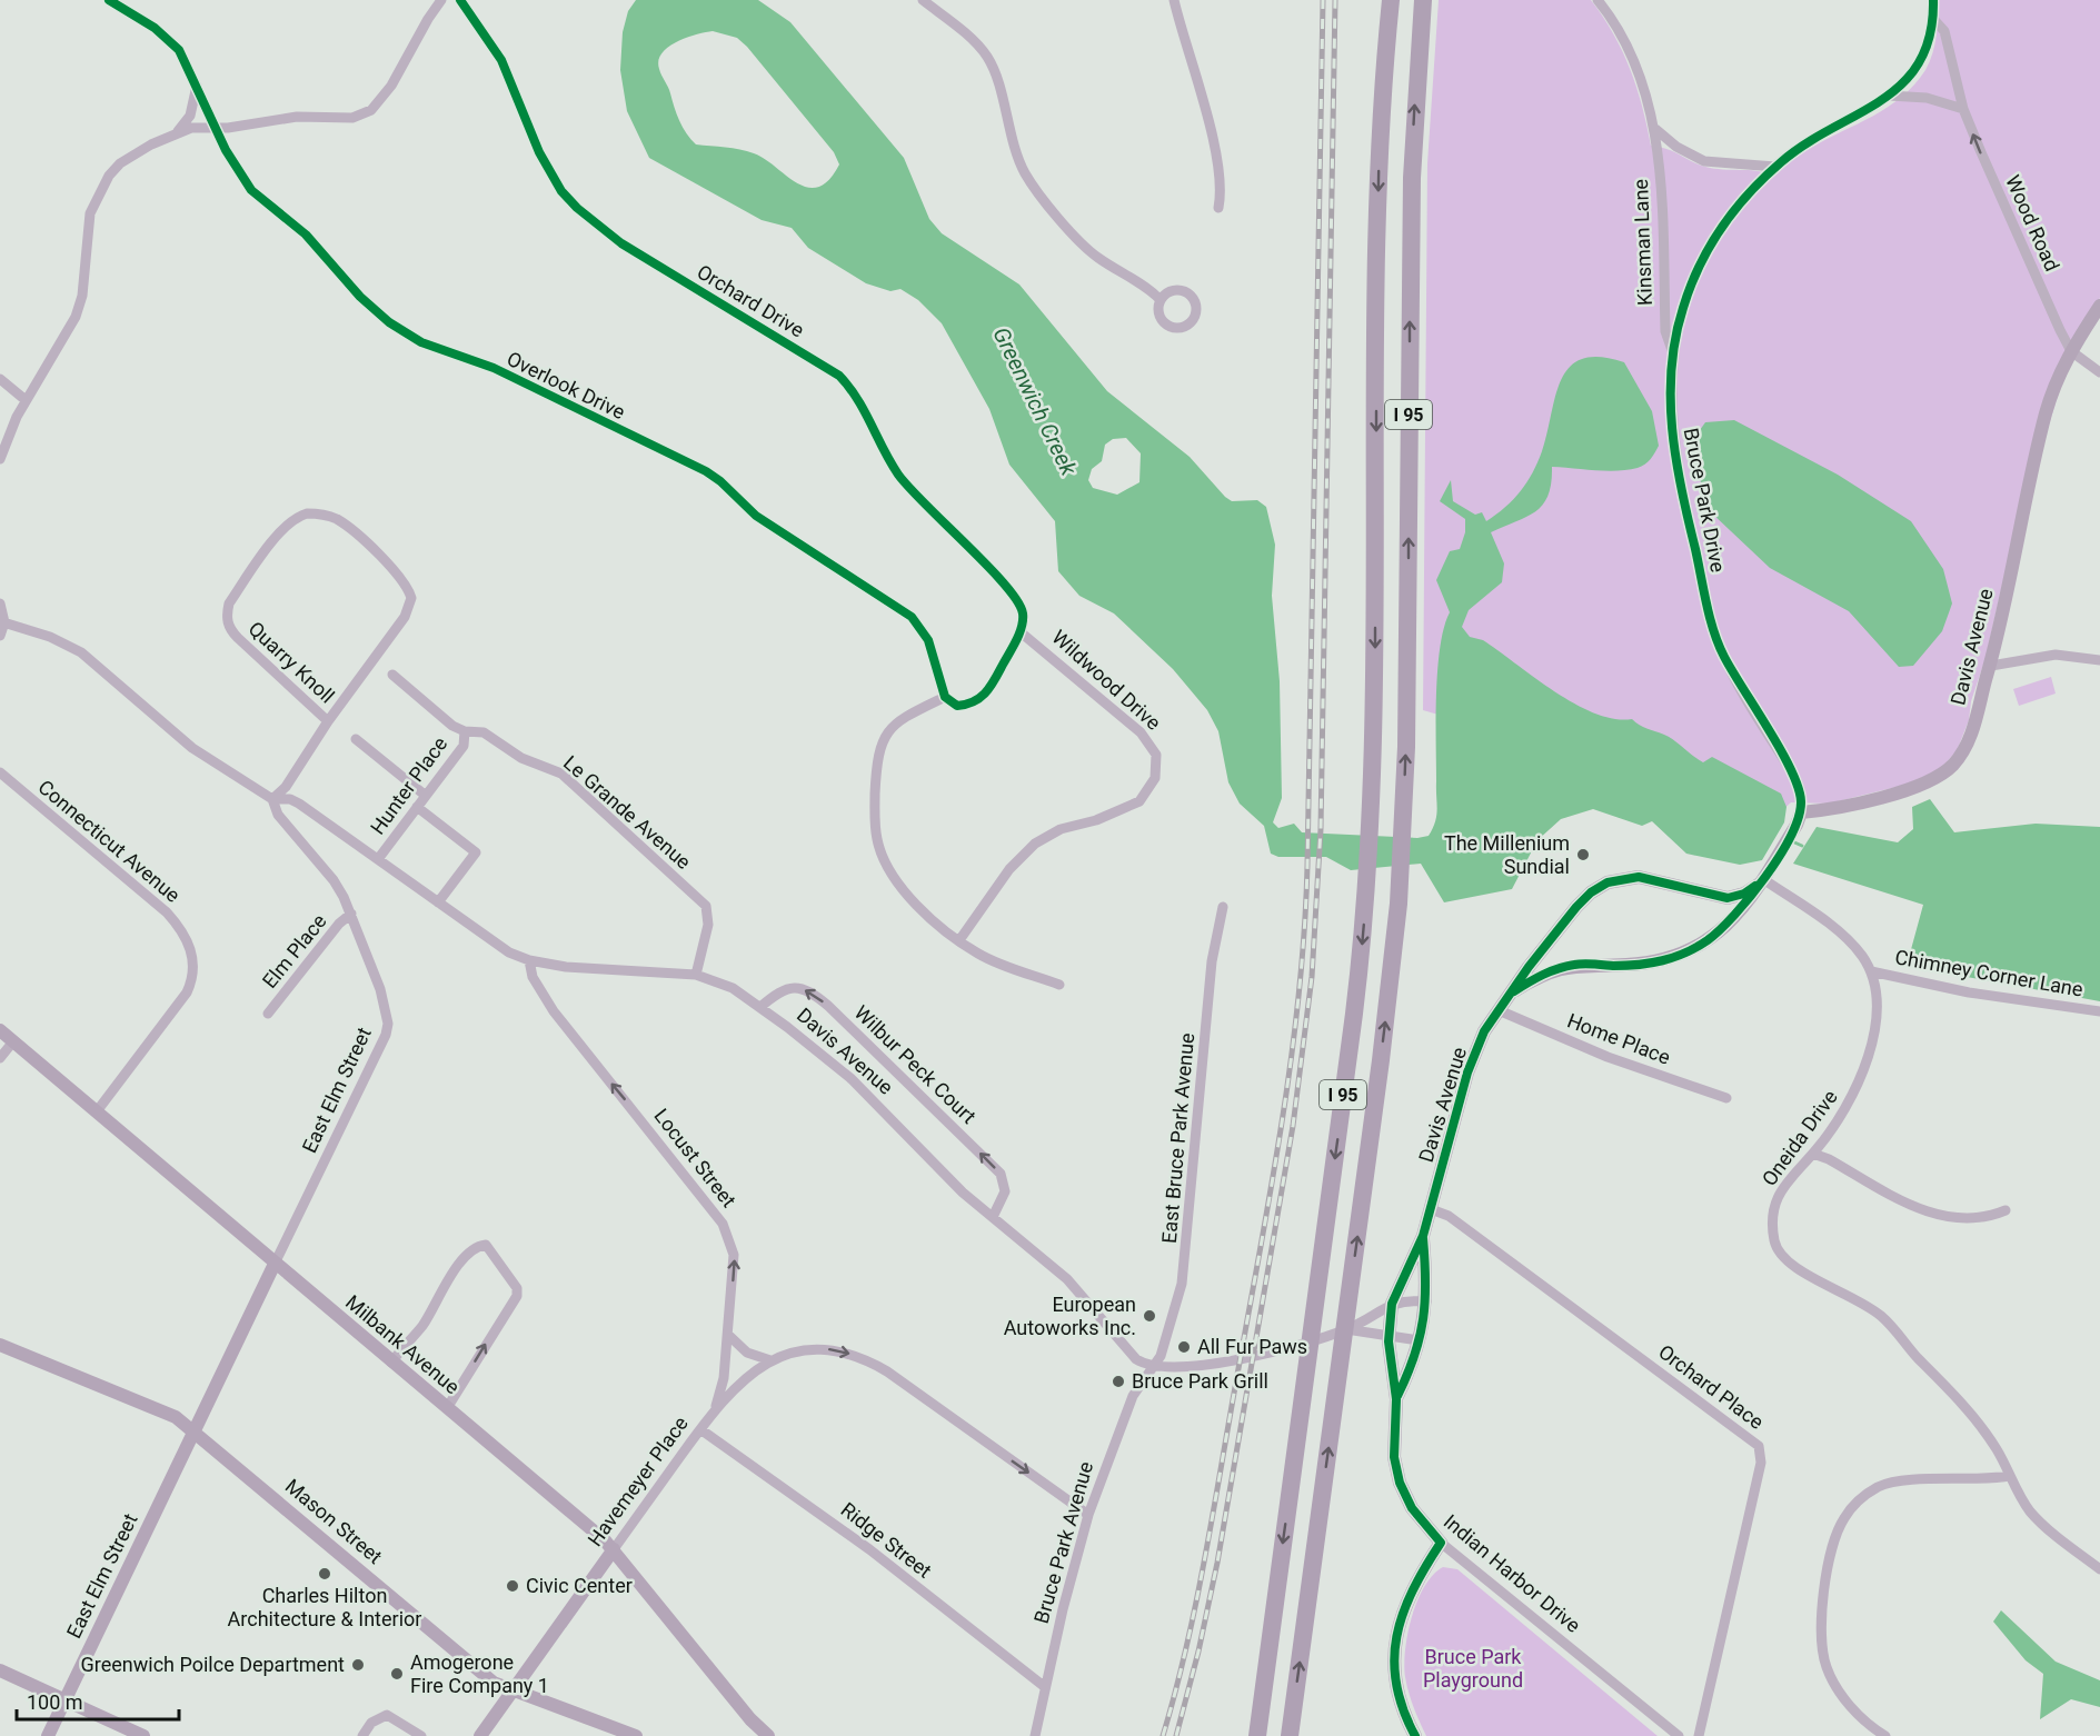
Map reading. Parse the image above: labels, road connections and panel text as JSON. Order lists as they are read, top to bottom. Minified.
{"streets":{"highway":["I 95"],"main road":["Davis Avenue","East Elm Street","Milbank Avenue","Havemeyer Place","Mason Street","Indian Harbor Drive"],"street":["Wood Road","Kinsman Lane","Orchard Drive","Overlook Drive","Bruce Park Drive","Quarry Knoll","Wildwood Drive","Hunter Place","Le Grande Avenue","Connecticut Avenue","Elm Place","Chimney Corner Lane","Home Place","Wilbur Peck Court","East Bruce Park Avenue","Oneida Drive","Locust Street","Orchard Place","Ridge Street","Bruce Park Avenue"]},"crossings":[["Wood Road","Bruce Park Drive"],["Wood Road","Davis Avenue"],["Kinsman Lane","Bruce Park Drive"],["Orchard Drive","Wildwood Drive"],["Bruce Park Drive","Davis Avenue"],["Davis Avenue","Quarry Knoll"],["Davis Avenue","Hunter Place"],["Davis Avenue","Le Grande Avenue"],["Davis Avenue","Home Place"],["Davis Avenue","Wilbur Peck Court"],["Davis Avenue","East Elm Street"],["Davis Avenue","East Bruce Park Avenue"],["Davis Avenue","Locust Street"],["Davis Avenue","Orchard Place"],["Davis Avenue","Bruce Park Avenue"],["Davis Avenue","Indian Harbor Drive"],["Quarry Knoll","East Elm Street"],["Hunter Place","Le Grande Avenue"],["Connecticut Avenue","Milbank Avenue"],["Elm Place","East Elm Street"],["Chimney Corner Lane","Oneida Drive"],["East Elm Street","Milbank Avenue"],["East Elm Street","Mason Street"],["East Bruce Park Avenue","Bruce Park Avenue"],["Locust Street","Havemeyer Place"],["Milbank Avenue","Havemeyer Place"],["Havemeyer Place","Mason Street"],["Havemeyer Place","Ridge Street"],["Havemeyer Place","Bruce Park Avenue"],["Ridge Street","Bruce Park Avenue"]],"one_way":["Wood Road","Wilbur Peck Court","Locust Street","Havemeyer Place"],"water":["Greenwich Creek"],"parks":["Bruce Park Playground"],"places":["The Millenium Sundial","European Autoworks Inc.","All Fur Paws","Bruce Park Grill","Charles Hilton Architecture & Interior","Civic Center","Greenwich Poilce Department","Amogerone Fire Company 1"],"scale_bar":"100 m"}
